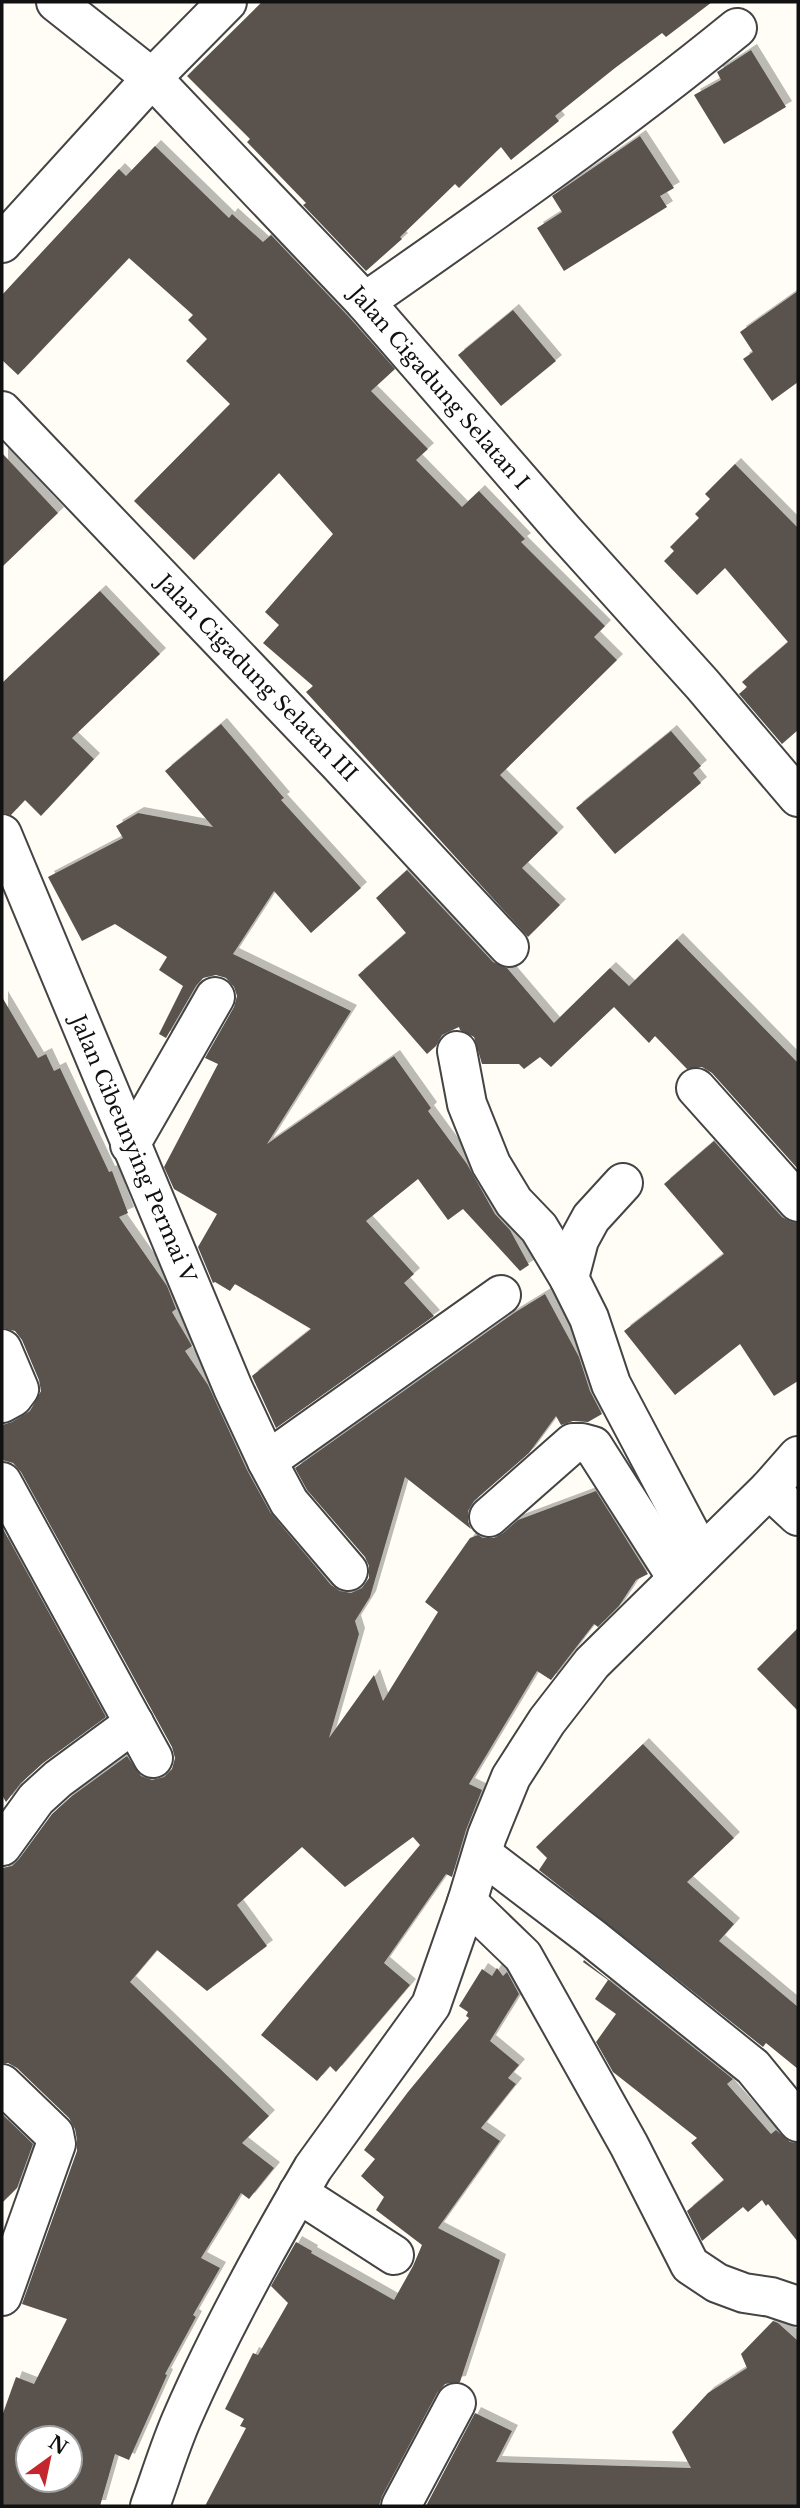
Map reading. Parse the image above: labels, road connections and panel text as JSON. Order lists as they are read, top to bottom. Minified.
{"streets":{"street":["Jalan Cigadung Selatan I","Jalan Cigadung Selatan III","Jalan Cibeunying Permai V"]},"north":"top right"}
